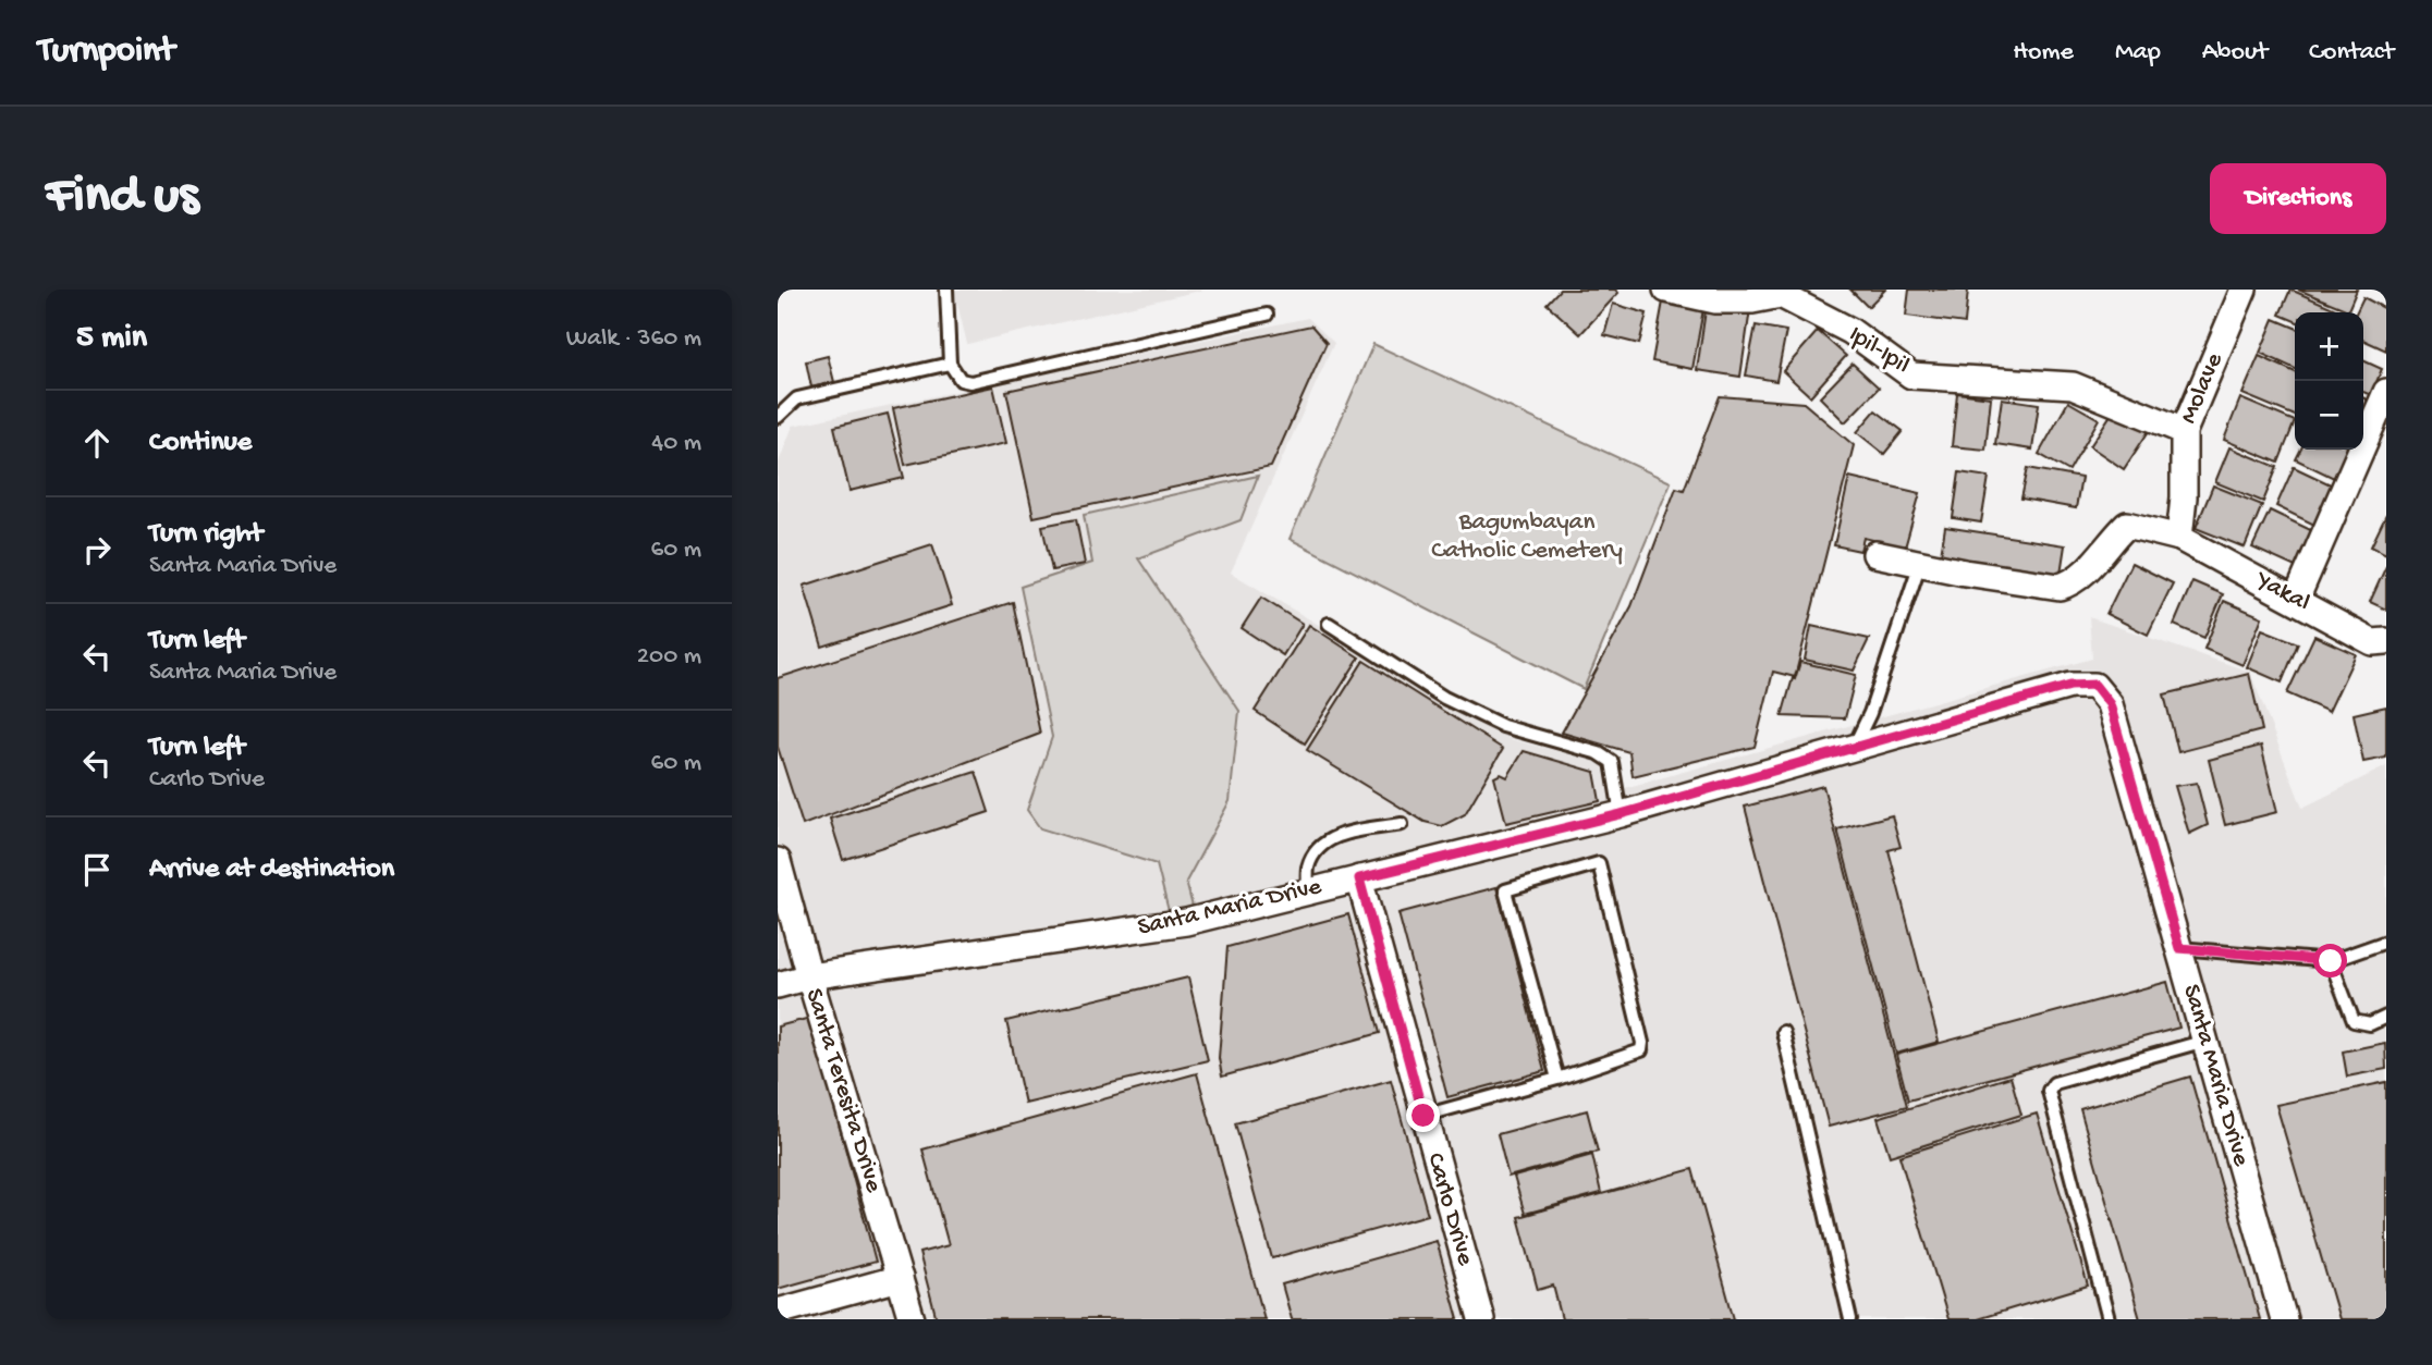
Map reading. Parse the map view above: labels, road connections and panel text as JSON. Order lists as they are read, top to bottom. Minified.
{"streets":{"street":["Ipil-Ipil","Molave","Yakal","Santa Maria Drive","Santa Teresita Drive","Carlo Drive"]},"crossings":[["Ipil-Ipil","Molave"],["Molave","Yakal"],["Santa Maria Drive","Santa Teresita Drive"],["Santa Maria Drive","Carlo Drive"]],"parks":["Bagumbayan Catholic Cemetery"],"page":{"header":"Turnpoint","nav":["Home","Map","About","Contact"],"buttons":"Directions","title":"Find us","heading":["5 min","Walk · 360 m"],"map_buttons":["+","−"],"list":[["Continue","40 m"],["Turn right","Santa Maria Drive","60 m"],["Turn left","Santa Maria Drive","200 m"],["Turn left","Carlo Drive","60 m"],"Arrive at destination"]}}
